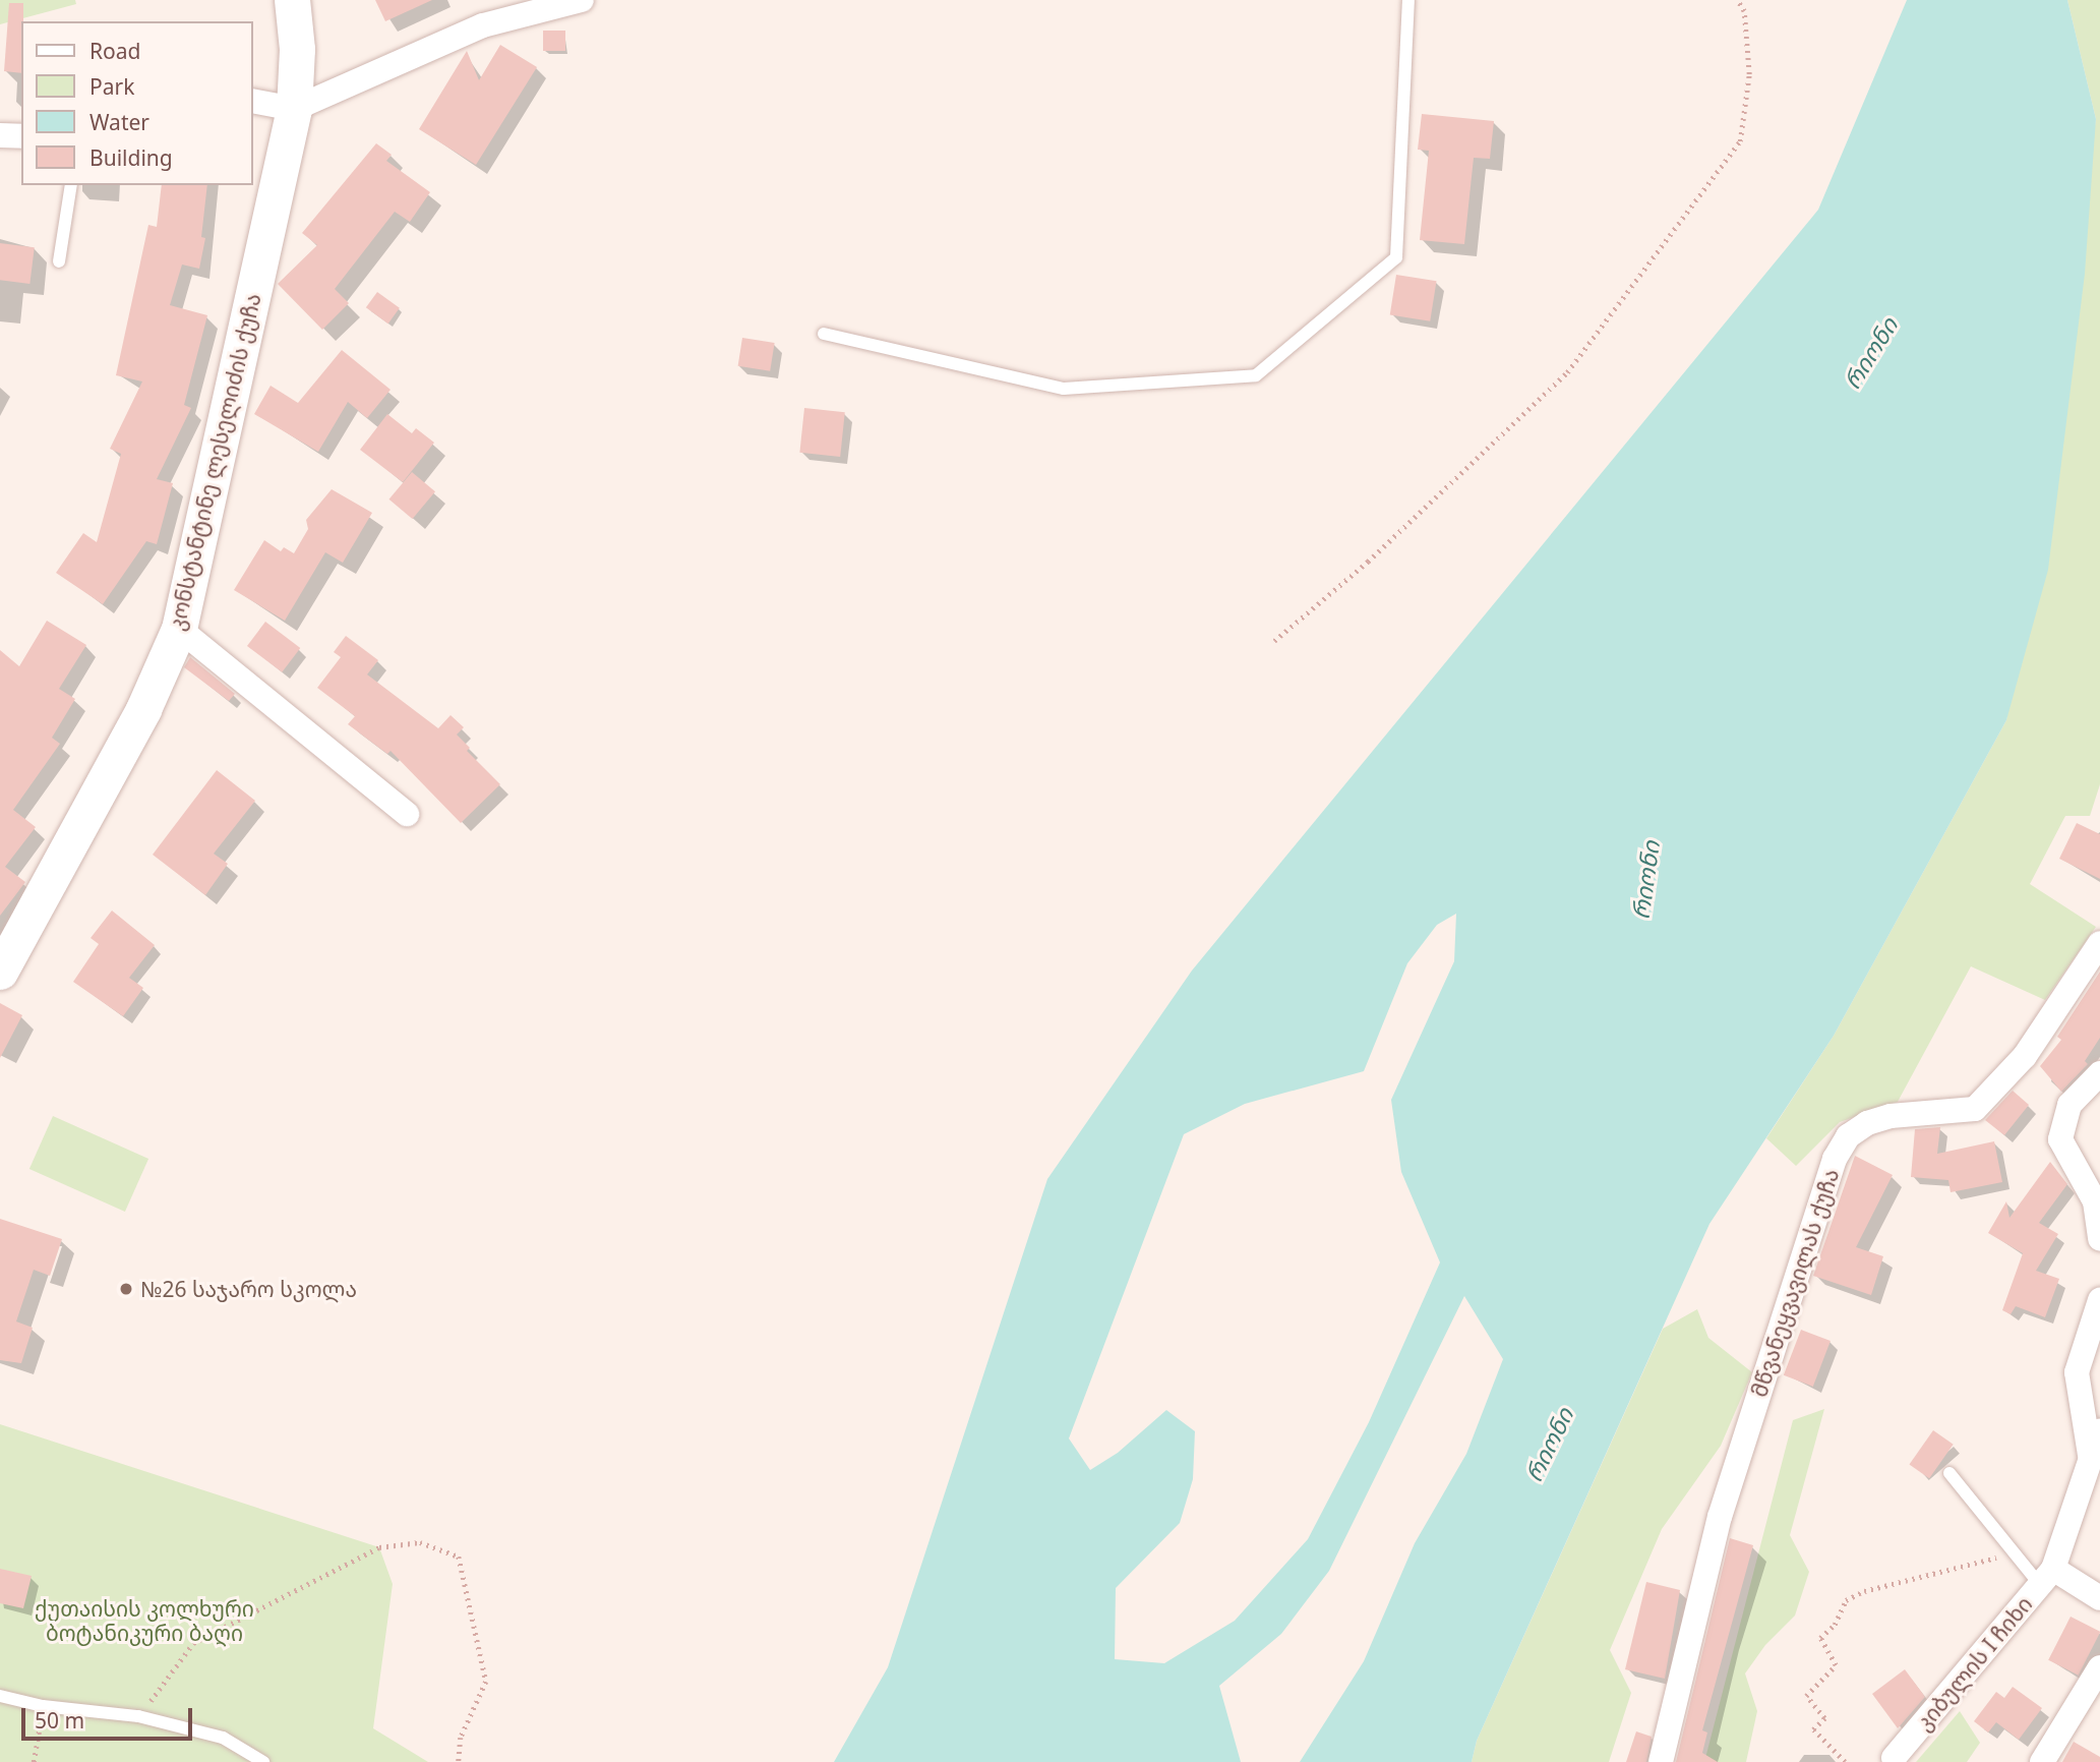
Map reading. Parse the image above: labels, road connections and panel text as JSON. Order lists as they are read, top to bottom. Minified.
{"streets":{"main road":["კონსტანტინე ლესელიძის ქუჩა"],"street":["მწვანეყვავილას ქუჩა","კიბულის I ჩიხი"]},"water":["რიონი"],"parks":["ქუთაისის კოლხური ბოტანიკური ბაღი"],"places":["№26 საჯარო სკოლა"],"legend":["Road","Park","Water","Building"],"scale_bar":"50 m"}
